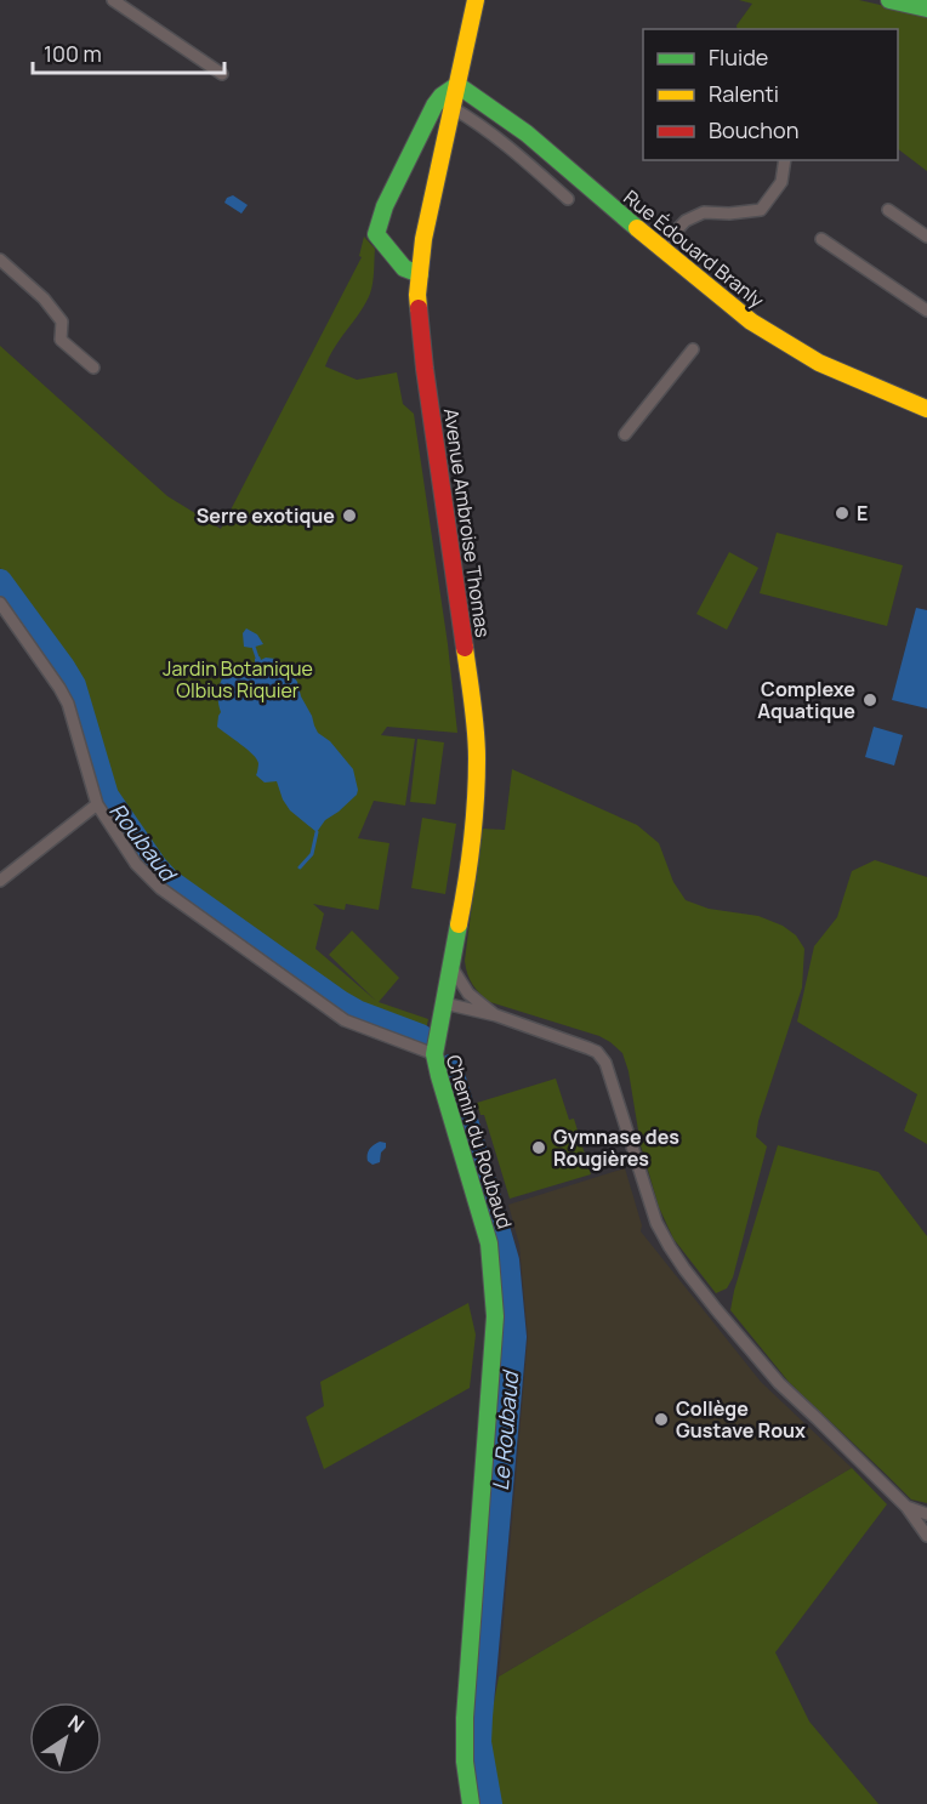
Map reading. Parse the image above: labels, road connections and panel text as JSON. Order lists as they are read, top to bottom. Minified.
{"streets":{"main road":["Rue Édouard Branly","Avenue Ambroise Thomas","Chemin du Roubaud"]},"crossings":[["Rue Édouard Branly","Avenue Ambroise Thomas"],["Avenue Ambroise Thomas","Chemin du Roubaud"]],"water":["Roubaud","Le Roubaud"],"parks":["Jardin Botanique Olbius Riquier"],"places":["E","Serre exotique","Complexe Aquatique","Gymnase des Rougières","Collège Gustave Roux"],"legend":["Fluide","Ralenti","Bouchon"],"scale_bar":"100 m","north":"top right"}
